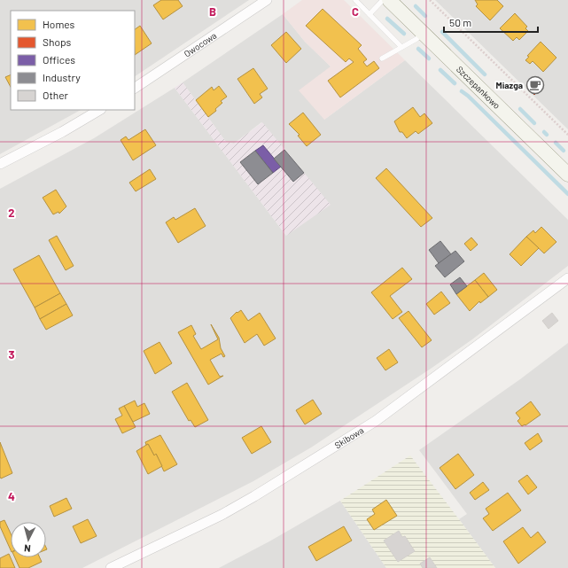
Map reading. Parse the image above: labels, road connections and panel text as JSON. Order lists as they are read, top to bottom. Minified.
{"streets":{"street":["Owocowa","Szczepankowo","Skibowa"]},"places":{"cafe":["Miazga"]},"legend":["Homes","Shops","Offices","Industry","Other"],"scale_bar":"50 m","north":"bottom","grid":{"columns":["B","C"],"rows":["2","3","4"]}}
